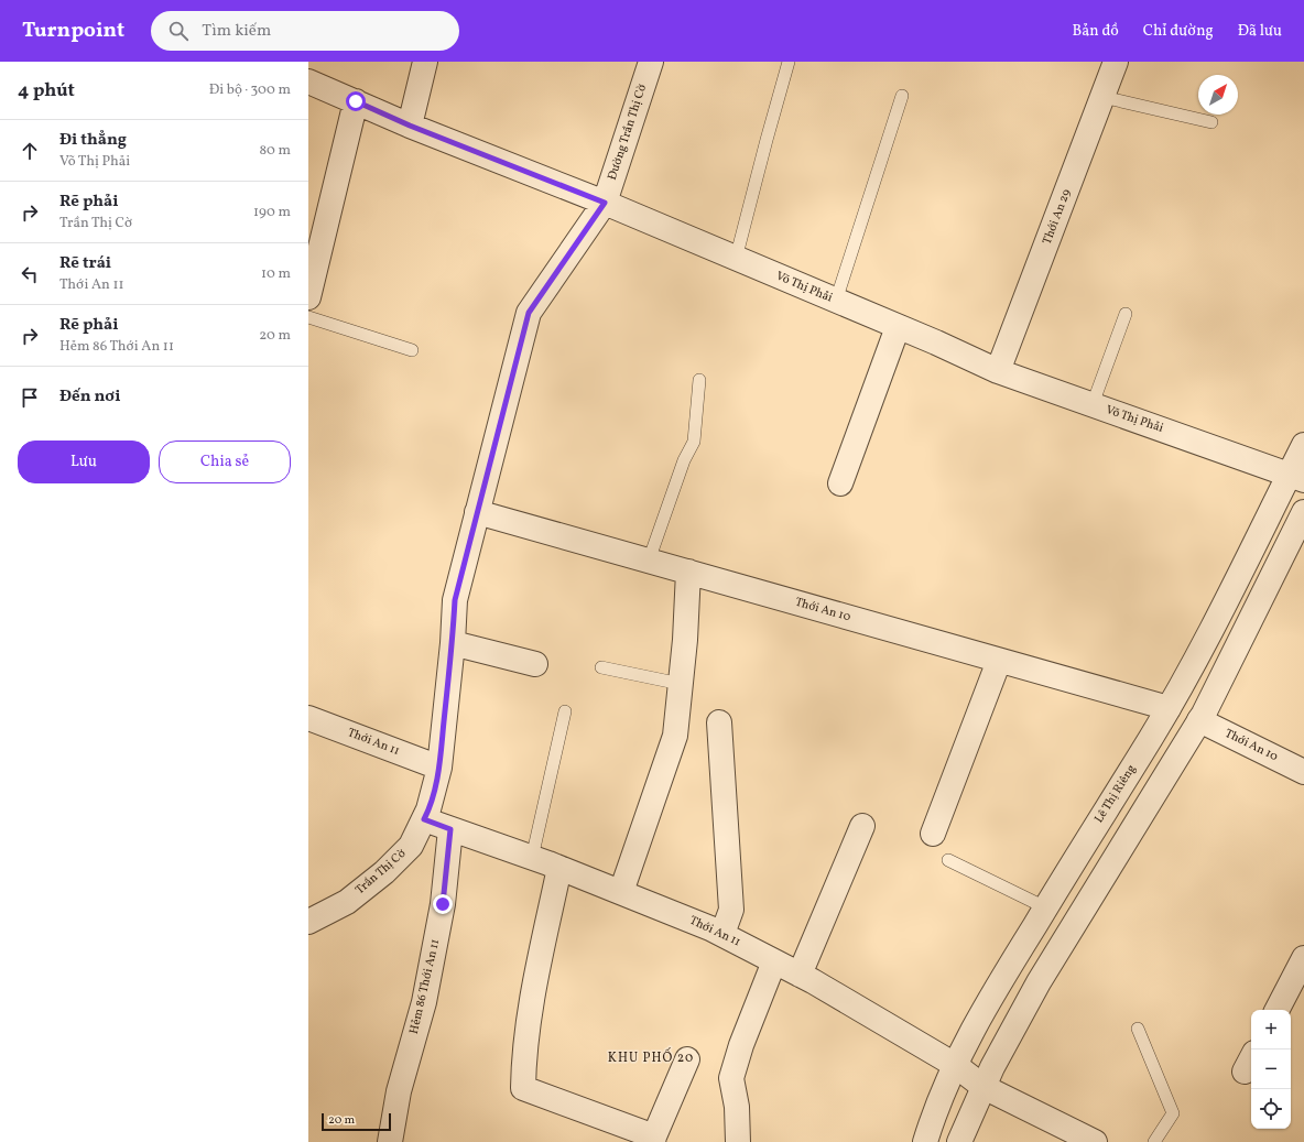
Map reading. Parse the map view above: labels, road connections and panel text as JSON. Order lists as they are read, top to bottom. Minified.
{"streets":{"street":["Đường Trần Thị Cờ","Thới An 29","Võ Thị Phải","Thới An 10","Thới An 11","Lê Thị Riêng","Trần Thị Cờ","Hẻm 86 Thới An 11"]},"crossings":[["Đường Trần Thị Cờ","Võ Thị Phải"],["Đường Trần Thị Cờ","Trần Thị Cờ"],["Thới An 29","Võ Thị Phải"],["Võ Thị Phải","Lê Thị Riêng"],["Võ Thị Phải","Trần Thị Cờ"],["Thới An 10","Lê Thị Riêng"],["Thới An 10","Trần Thị Cờ"],["Thới An 11","Lê Thị Riêng"],["Thới An 11","Trần Thị Cờ"],["Thới An 11","Hẻm 86 Thới An 11"]],"districts":["KHU PHỐ 20"],"scale_bar":"20 m","north":"top right","page":{"header":"Turnpoint","search":"Tìm kiếm","nav":["Bản đồ","Chỉ đường","Đã lưu"],"heading":["4 phút","Đi bộ · 300 m"],"list":[["Đi thẳng","Võ Thị Phải","80 m"],["Rẽ phải","Trần Thị Cờ","190 m"],["Rẽ trái","Thới An 11","10 m"],["Rẽ phải","Hẻm 86 Thới An 11","20 m"],"Đến nơi"],"buttons":["Lưu","Chia sẻ"],"map_buttons":["+","−"],"scale":"20 m"}}
